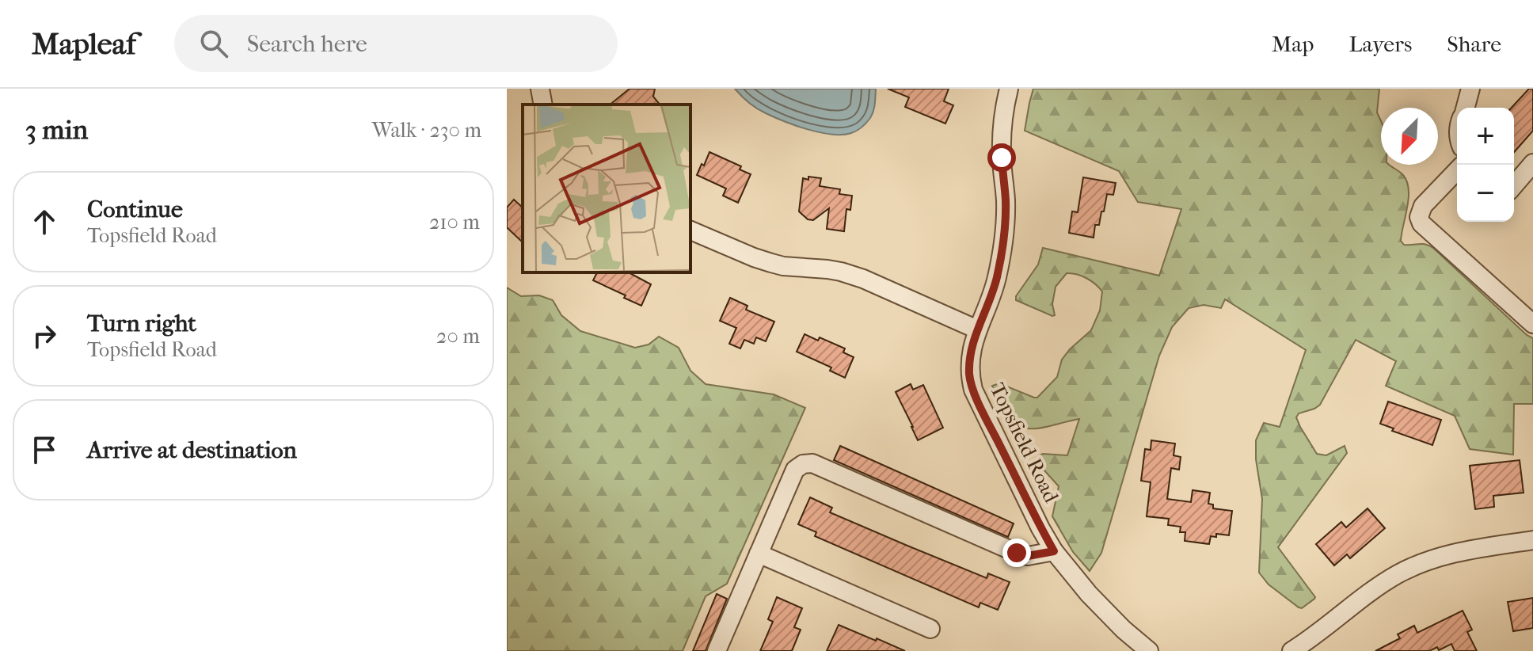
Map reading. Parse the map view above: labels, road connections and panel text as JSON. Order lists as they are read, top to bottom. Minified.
{"streets":{"street":["Topsfield Road"]},"north":"bottom left","page":{"header":"Mapleaf","search":"Search here","nav":["Map","Layers","Share"],"heading":["3 min","Walk · 230 m"],"map_buttons":["+","−"],"list":[["Continue","Topsfield Road","210 m"],["Turn right","Topsfield Road","20 m"],"Arrive at destination"]}}
